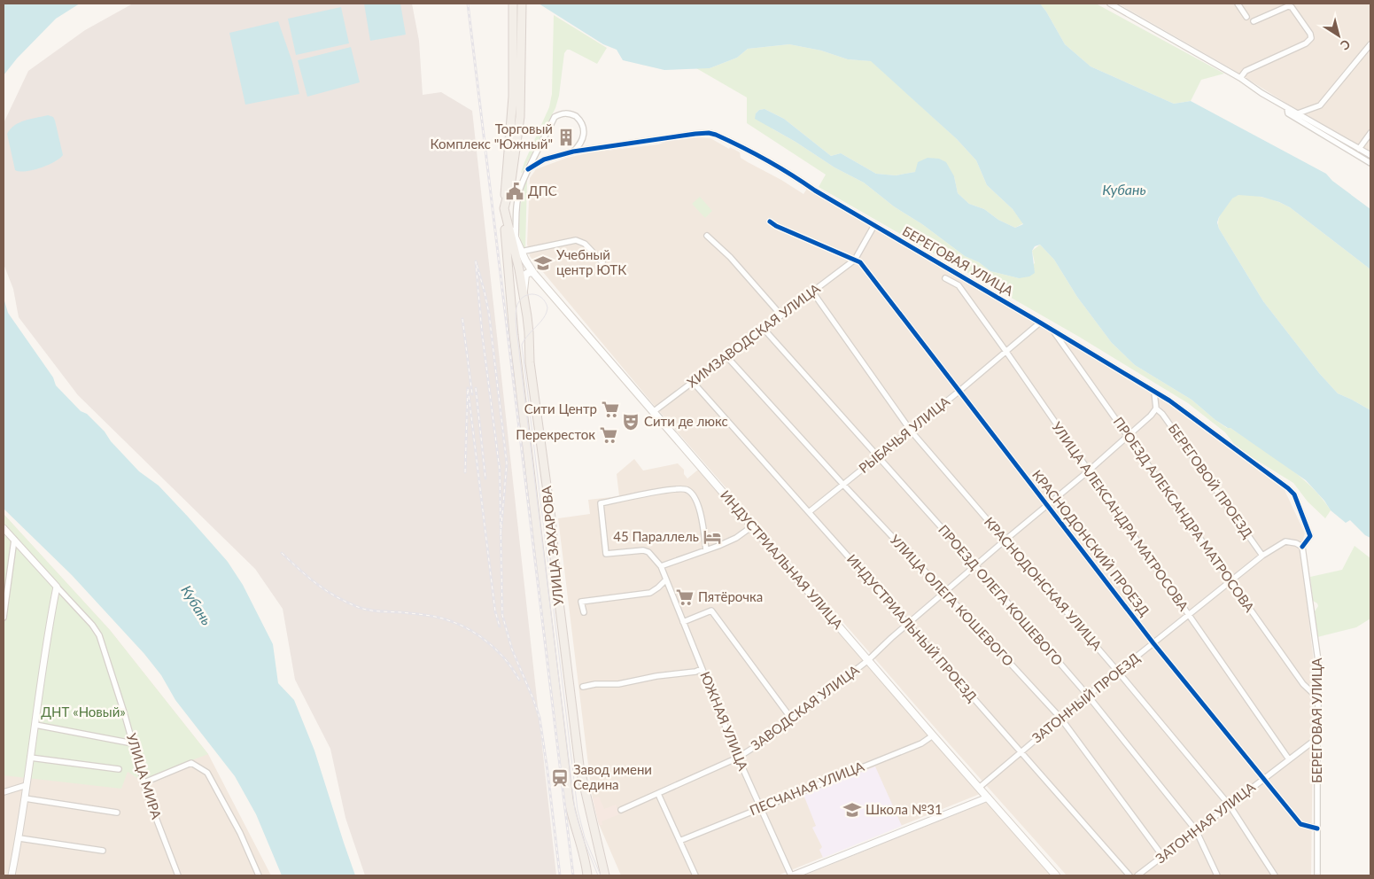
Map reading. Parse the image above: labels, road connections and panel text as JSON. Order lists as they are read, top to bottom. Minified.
{"streets":{"main road":["УЛИЦА ЗАХАРОВА","ИНДУСТРИАЛЬНАЯ УЛИЦА"],"street":["БЕРЕГОВАЯ УЛИЦА","ХИМЗАВОДСКАЯ УЛИЦА","РЫБАЧЬЯ УЛИЦА","БЕРЕГОВОЙ ПРОЕЗД","ПРОЕЗД АЛЕКСАНДРА МАТРОСОВА","УЛИЦА АЛЕКСАНДРА МАТРОСОВА","КРАСНОДОНСКИЙ ПРОЕЗД","КРАСНОДОНСКАЯ УЛИЦА","ПРОЕЗД ОЛЕГА КОШЕВОГО","УЛИЦА ОЛЕГА КОШЕВОГО","ИНДУСТРИАЛЬНЫЙ ПРОЕЗД","ЗАТОННЫЙ ПРОЕЗД","ЗАВОДСКАЯ УЛИЦА","ЮЖНАЯ УЛИЦА","УЛИЦА МИРА","ПЕСЧАНАЯ УЛИЦА","ЗАТОННАЯ УЛИЦА"]},"crossings":[["БЕРЕГОВАЯ УЛИЦА","ХИМЗАВОДСКАЯ УЛИЦА"],["БЕРЕГОВАЯ УЛИЦА","РЫБАЧЬЯ УЛИЦА"],["БЕРЕГОВАЯ УЛИЦА","ПРОЕЗД АЛЕКСАНДРА МАТРОСОВА"],["БЕРЕГОВАЯ УЛИЦА","КРАСНОДОНСКИЙ ПРОЕЗД"],["БЕРЕГОВАЯ УЛИЦА","ЗАТОННЫЙ ПРОЕЗД"],["БЕРЕГОВАЯ УЛИЦА","ЗАТОННАЯ УЛИЦА"],["ХИМЗАВОДСКАЯ УЛИЦА","КРАСНОДОНСКИЙ ПРОЕЗД"],["ХИМЗАВОДСКАЯ УЛИЦА","ИНДУСТРИАЛЬНАЯ УЛИЦА"],["ХИМЗАВОДСКАЯ УЛИЦА","КРАСНОДОНСКАЯ УЛИЦА"],["ХИМЗАВОДСКАЯ УЛИЦА","ПРОЕЗД ОЛЕГА КОШЕВОГО"],["ХИМЗАВОДСКАЯ УЛИЦА","УЛИЦА ОЛЕГА КОШЕВОГО"],["ХИМЗАВОДСКАЯ УЛИЦА","ИНДУСТРИАЛЬНЫЙ ПРОЕЗД"],["РЫБАЧЬЯ УЛИЦА","УЛИЦА АЛЕКСАНДРА МАТРОСОВА"],["РЫБАЧЬЯ УЛИЦА","КРАСНОДОНСКИЙ ПРОЕЗД"],["РЫБАЧЬЯ УЛИЦА","КРАСНОДОНСКАЯ УЛИЦА"],["РЫБАЧЬЯ УЛИЦА","ПРОЕЗД ОЛЕГА КОШЕВОГО"],["РЫБАЧЬЯ УЛИЦА","УЛИЦА ОЛЕГА КОШЕВОГО"],["РЫБАЧЬЯ УЛИЦА","ИНДУСТРИАЛЬНЫЙ ПРОЕЗД"],["БЕРЕГОВОЙ ПРОЕЗД","ЗАТОННЫЙ ПРОЕЗД"],["БЕРЕГОВОЙ ПРОЕЗД","ЗАВОДСКАЯ УЛИЦА"],["ПРОЕЗД АЛЕКСАНДРА МАТРОСОВА","ЗАТОННЫЙ ПРОЕЗД"],["ПРОЕЗД АЛЕКСАНДРА МАТРОСОВА","ЗАВОДСКАЯ УЛИЦА"],["УЛИЦА АЛЕКСАНДРА МАТРОСОВА","ЗАТОННЫЙ ПРОЕЗД"],["УЛИЦА АЛЕКСАНДРА МАТРОСОВА","ЗАВОДСКАЯ УЛИЦА"],["УЛИЦА АЛЕКСАНДРА МАТРОСОВА","ЗАТОННАЯ УЛИЦА"],["КРАСНОДОНСКИЙ ПРОЕЗД","ЗАТОННЫЙ ПРОЕЗД"],["КРАСНОДОНСКИЙ ПРОЕЗД","ЗАВОДСКАЯ УЛИЦА"],["КРАСНОДОНСКИЙ ПРОЕЗД","ЗАТОННАЯ УЛИЦА"],["УЛИЦА ЗАХАРОВА","ИНДУСТРИАЛЬНАЯ УЛИЦА"],["ИНДУСТРИАЛЬНАЯ УЛИЦА","ЗАТОННЫЙ ПРОЕЗД"],["ИНДУСТРИАЛЬНАЯ УЛИЦА","ЗАВОДСКАЯ УЛИЦА"],["ИНДУСТРИАЛЬНАЯ УЛИЦА","ПЕСЧАНАЯ УЛИЦА"],["КРАСНОДОНСКАЯ УЛИЦА","ЗАТОННЫЙ ПРОЕЗД"],["КРАСНОДОНСКАЯ УЛИЦА","ЗАВОДСКАЯ УЛИЦА"],["КРАСНОДОНСКАЯ УЛИЦА","ЗАТОННАЯ УЛИЦА"],["ПРОЕЗД ОЛЕГА КОШЕВОГО","ЗАТОННЫЙ ПРОЕЗД"],["ПРОЕЗД ОЛЕГА КОШЕВОГО","ЗАВОДСКАЯ УЛИЦА"],["ПРОЕЗД ОЛЕГА КОШЕВОГО","ЗАТОННАЯ УЛИЦА"],["УЛИЦА ОЛЕГА КОШЕВОГО","ЗАТОННЫЙ ПРОЕЗД"],["УЛИЦА ОЛЕГА КОШЕВОГО","ЗАВОДСКАЯ УЛИЦА"],["УЛИЦА ОЛЕГА КОШЕВОГО","ЗАТОННАЯ УЛИЦА"],["ИНДУСТРИАЛЬНЫЙ ПРОЕЗД","ЗАТОННЫЙ ПРОЕЗД"],["ИНДУСТРИАЛЬНЫЙ ПРОЕЗД","ЗАВОДСКАЯ УЛИЦА"],["ЗАВОДСКАЯ УЛИЦА","ЮЖНАЯ УЛИЦА"],["ЮЖНАЯ УЛИЦА","ПЕСЧАНАЯ УЛИЦА"]],"water":["Кубань"],"parks":["ДНТ «Новый»"],"places":{"building":["Торговый Комплекс \"Южный\""],"public building":["ДПС"],"school or university":["Учебный центр ЮТК","Школа №31"],"supermarket":["Сити Центр","Перекресток","Пятёрочка"],"theatre":["Сити де люкс"],"hotel":["45 Параллель"],"station":["Завод имени Седина"]},"north":"bottom right"}
